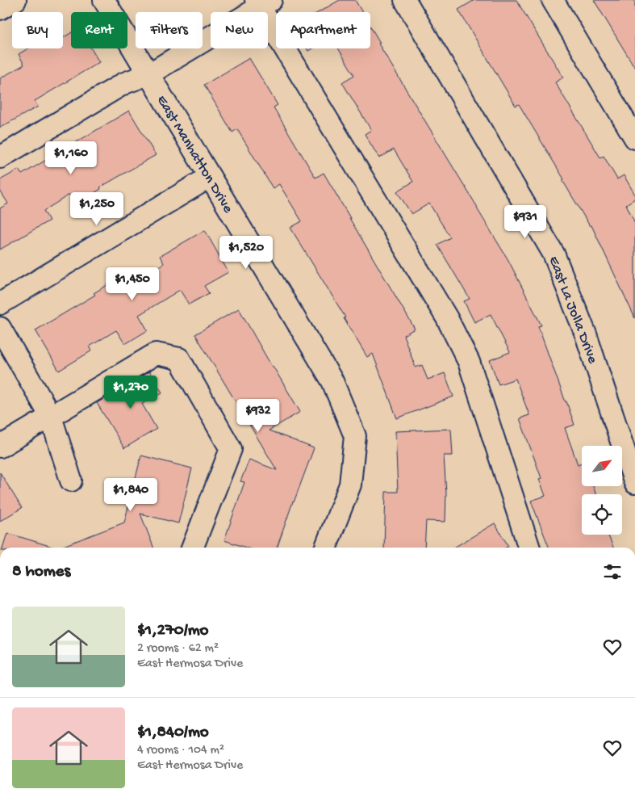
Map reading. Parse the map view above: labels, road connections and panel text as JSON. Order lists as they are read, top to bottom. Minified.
{"streets":{"street":["East Manhatton Drive","East La Jolla Drive"]},"north":"top right","page":{"chip":["Buy","Rent","Filters","New","Apartment"],"price":["$1,160","$1,250","$931","$1,520","$1,450","$1,270","$932","$1,840"],"heading":"8 homes","list":[{"name":"$1,270/mo","note":"2 rooms · 62 m² · East Hermosa Drive"},{"name":"$1,840/mo","note":"4 rooms · 104 m² · East Hermosa Drive"}]}}
